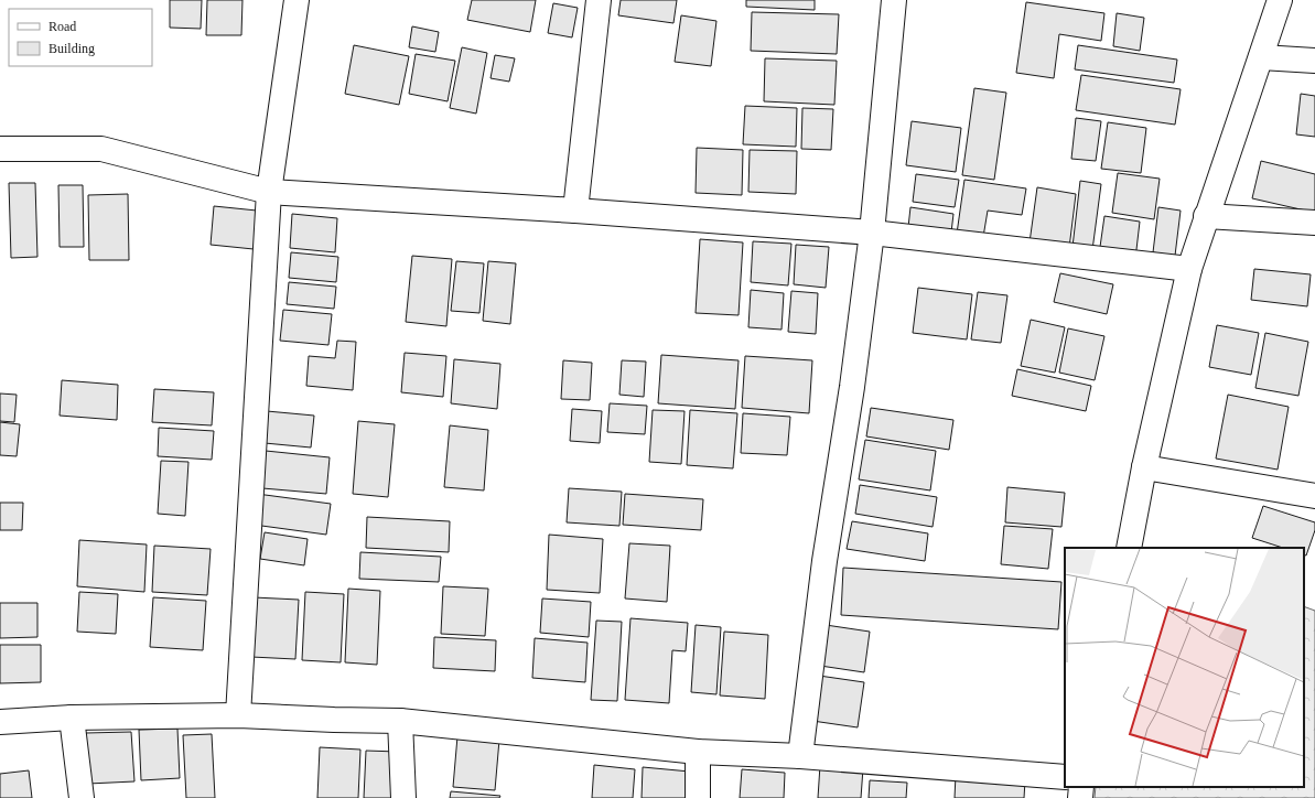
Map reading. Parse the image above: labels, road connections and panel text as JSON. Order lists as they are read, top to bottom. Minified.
{"legend":["Road","Building"]}
